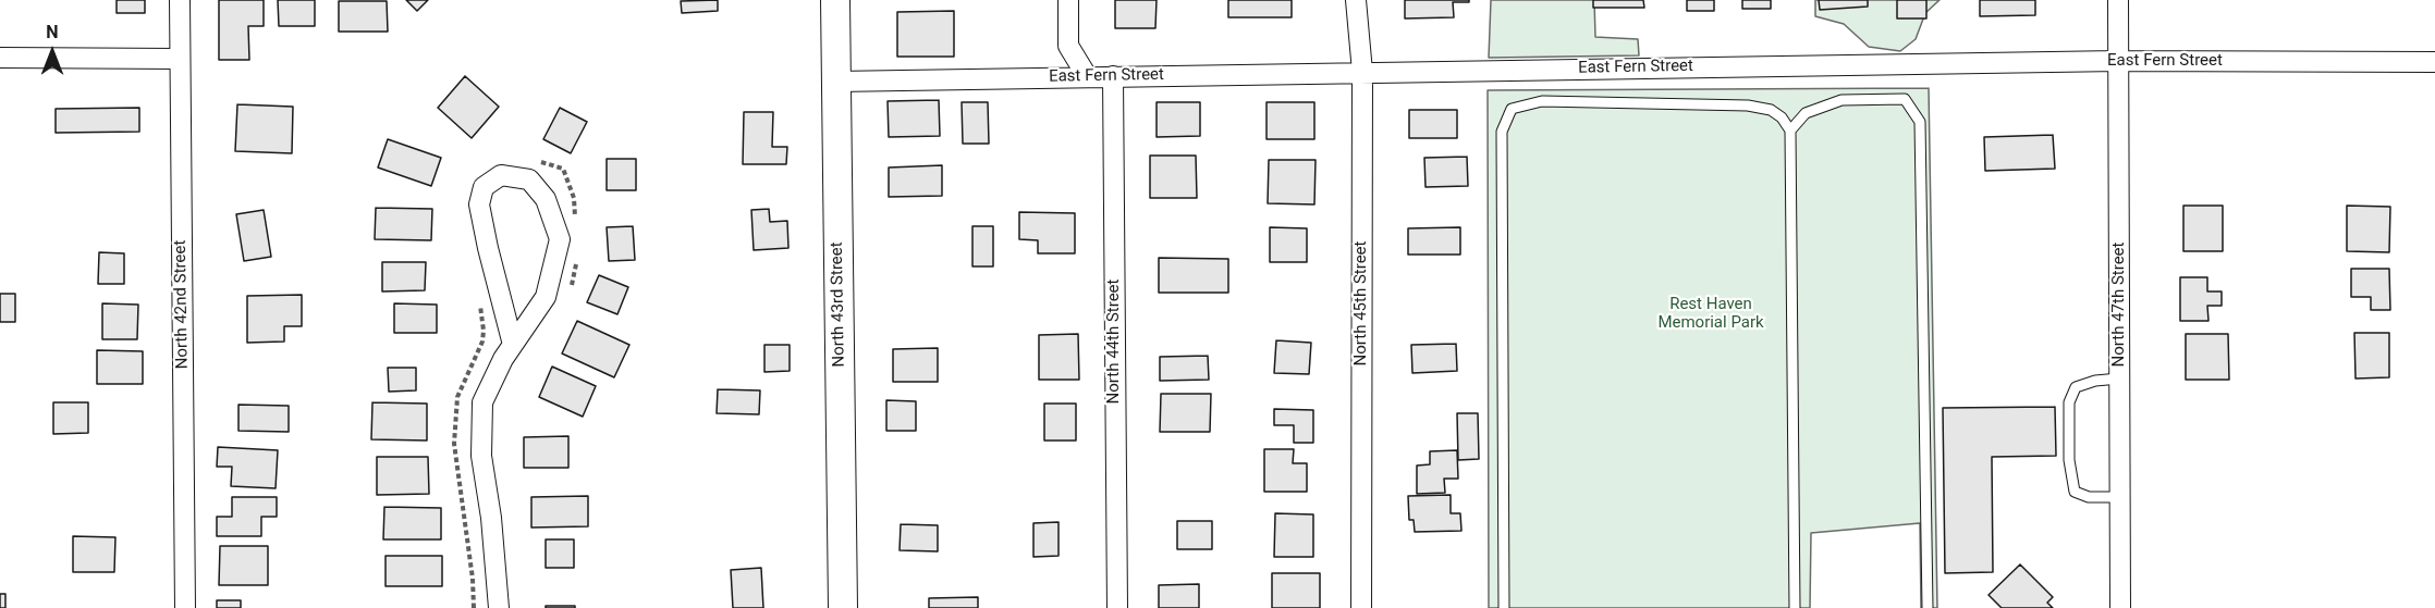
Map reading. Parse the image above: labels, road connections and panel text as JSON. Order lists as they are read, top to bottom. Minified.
{"streets":{"street":["East Fern Street","North 45th Street","North 42nd Street","North 43rd Street","North 47th Street","North 44th Street"]},"crossings":[["East Fern Street","North 45th Street"],["East Fern Street","North 43rd Street"],["East Fern Street","North 47th Street"],["East Fern Street","North 44th Street"]],"parks":["Rest Haven Memorial Park"],"north":"top"}
